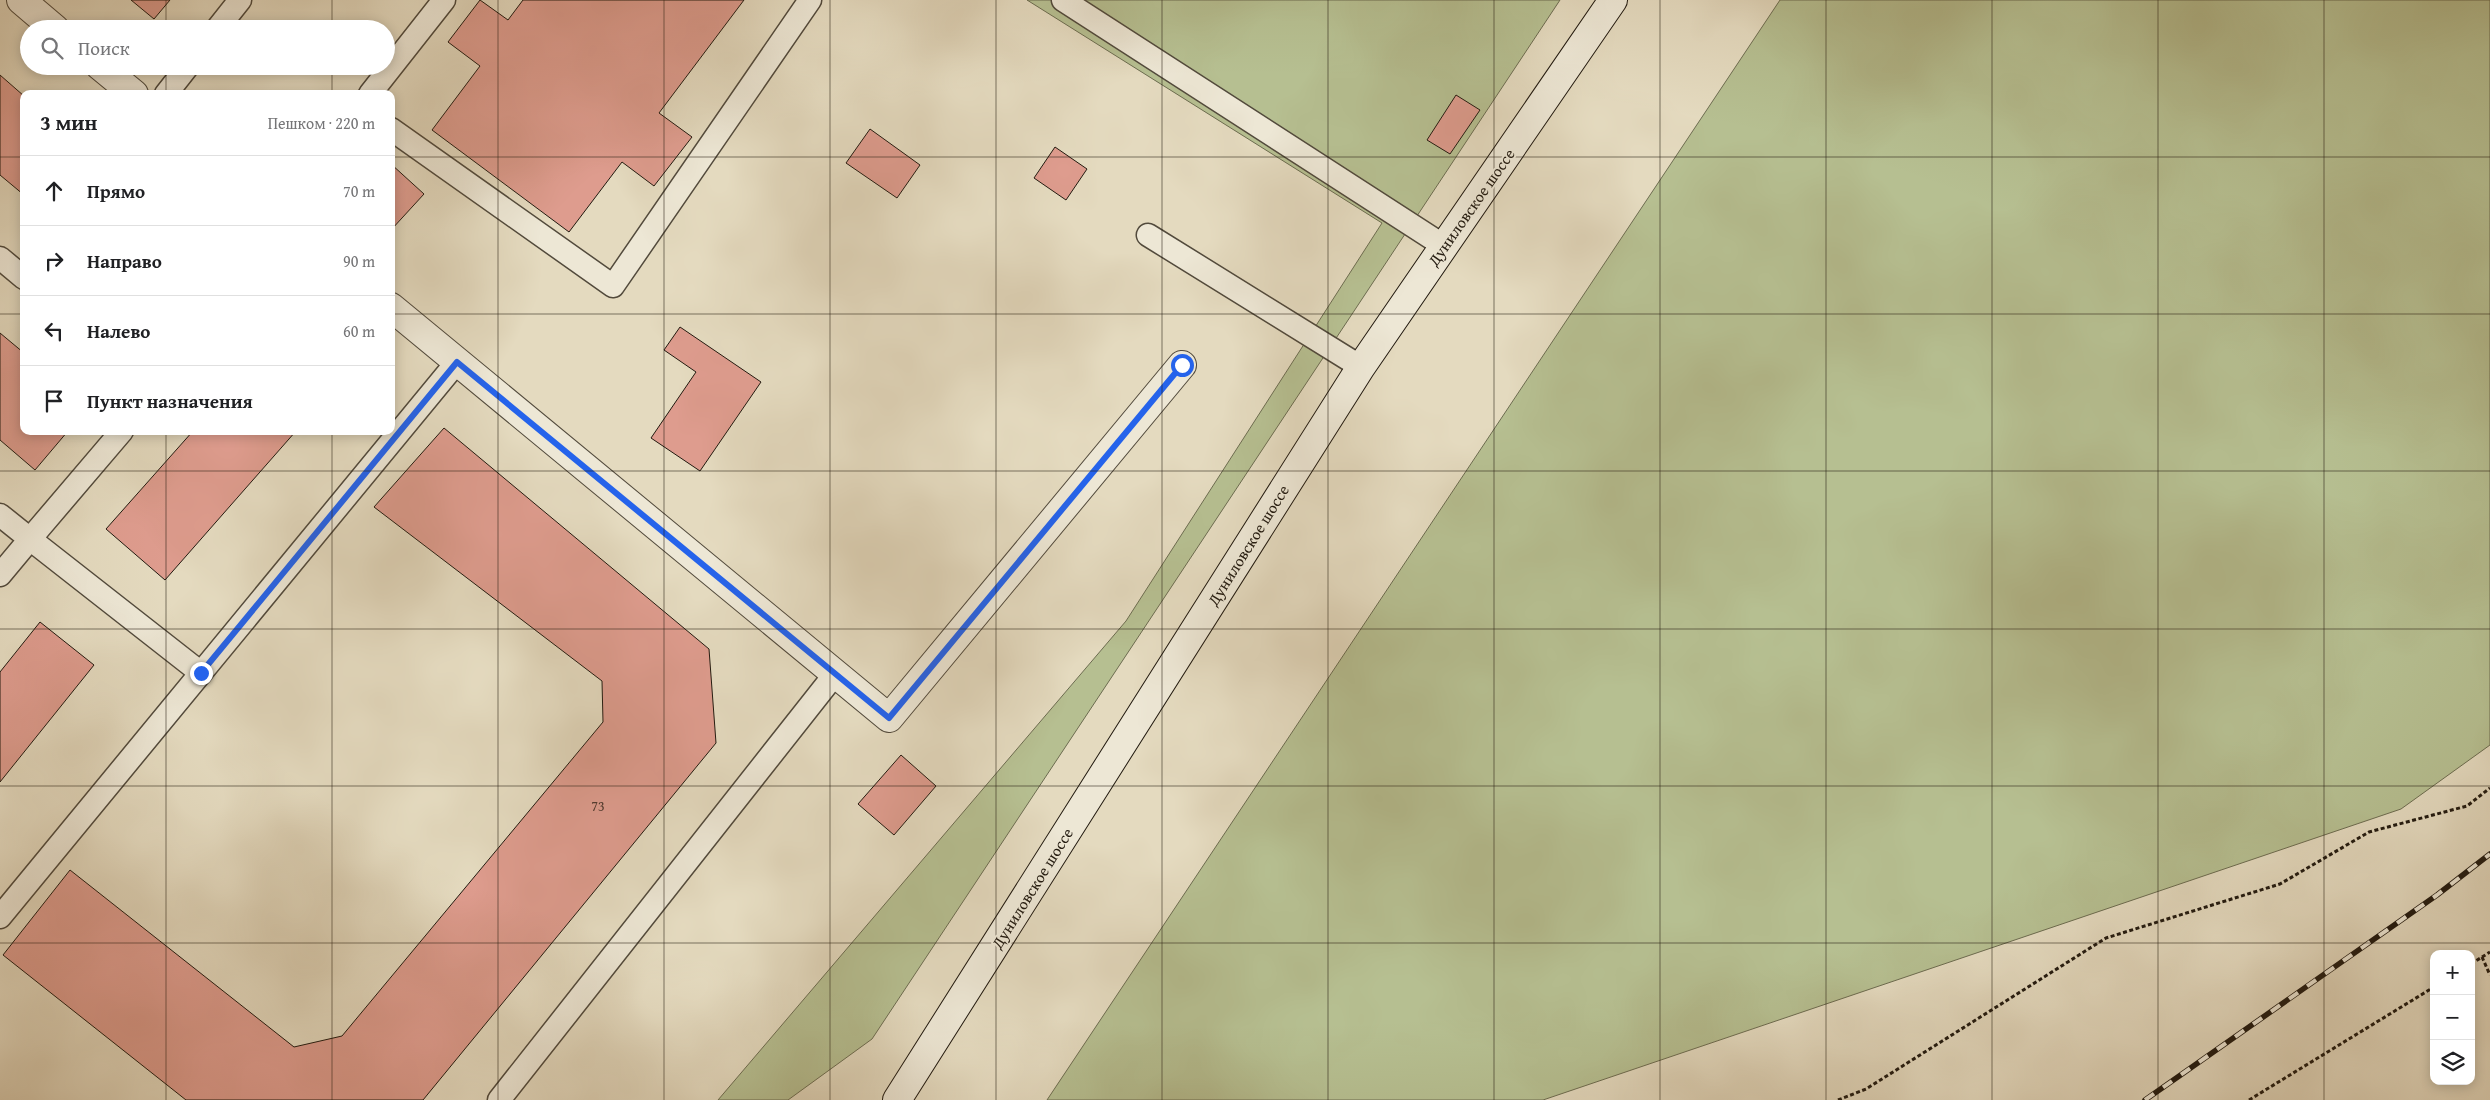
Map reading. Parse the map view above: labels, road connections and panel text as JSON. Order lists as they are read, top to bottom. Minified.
{"streets":{"street":["Дуниловское шоссе"]},"house_numbers":["73"],"page":{"search":"Поиск","heading":["3 мин","Пешком · 220 m"],"list":[["Прямо","70 m"],["Направо","90 m"],["Налево","60 m"],"Пункт назначения"],"map_buttons":["+","−"]}}
